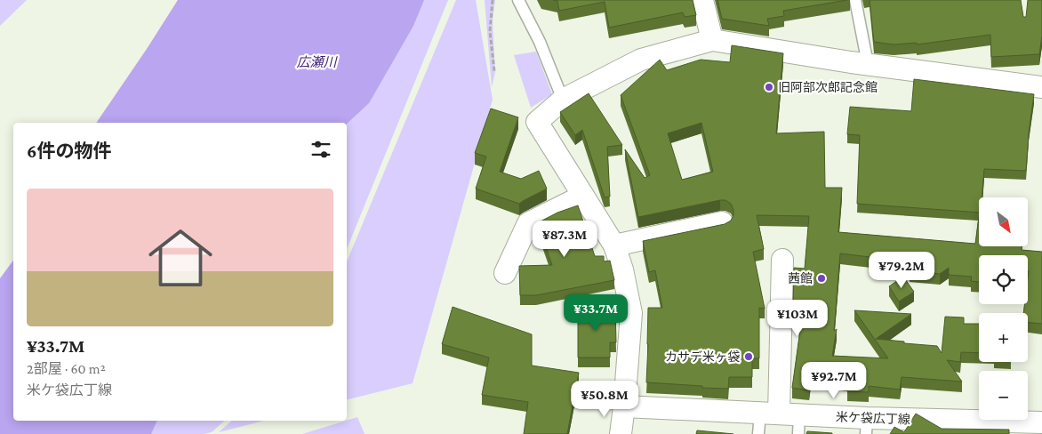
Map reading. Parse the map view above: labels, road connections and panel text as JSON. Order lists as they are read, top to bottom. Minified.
{"streets":{"street":["米ケ袋広丁線"]},"water":["広瀬川"],"places":["旧阿部次郎記念館","茜館","カサデ米ヶ袋"],"north":"bottom right","page":{"heading":"6件の物件","list":[{"name":"¥33.7M","note":"2部屋 · 60 m² · 米ケ袋広丁線"}],"map_buttons":["+","−"],"price":["¥87.3M","¥79.2M","¥33.7M","¥103M","¥92.7M","¥50.8M"]}}
